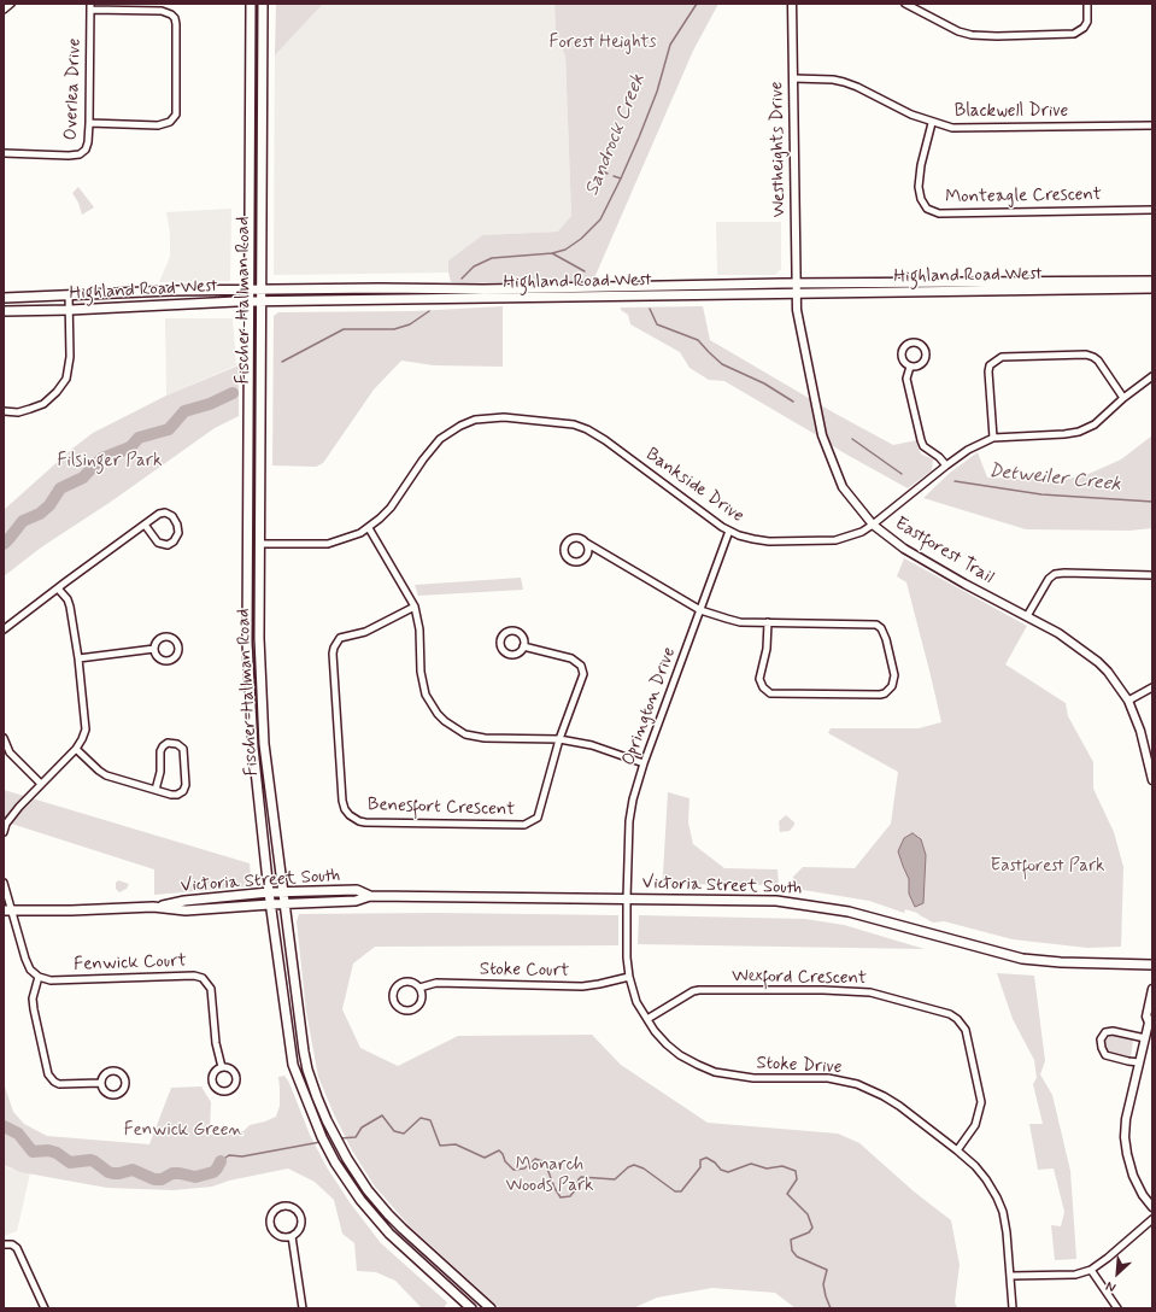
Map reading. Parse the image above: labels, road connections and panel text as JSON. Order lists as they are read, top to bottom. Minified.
{"streets":{"main road":["Highland Road West","Fischer-Hallman Road","Victoria Street South"],"street":["Overlea Drive","Blackwell Drive","Westheights Drive","Monteagle Crescent","Bankside Drive","Eastforest Trail","Oprington Drive","Benesfort Crescent","Fenwick Court","Stoke Court","Wexford Crescent","Stoke Drive"]},"crossings":[["Blackwell Drive","Westheights Drive"],["Blackwell Drive","Monteagle Crescent"],["Westheights Drive","Highland Road West"],["Westheights Drive","Eastforest Trail"],["Highland Road West","Fischer-Hallman Road"],["Highland Road West","Eastforest Trail"],["Fischer-Hallman Road","Bankside Drive"],["Fischer-Hallman Road","Victoria Street South"],["Bankside Drive","Eastforest Trail"],["Bankside Drive","Oprington Drive"],["Oprington Drive","Victoria Street South"],["Oprington Drive","Stoke Drive"],["Victoria Street South","Stoke Drive"],["Stoke Court","Stoke Drive"],["Wexford Crescent","Stoke Drive"]],"water":["Sandrock Creek","Detweiler Creek"],"parks":["Forest Heights","Filsinger Park","Eastforest Park","Fenwick Green","Monarch Woods Park"],"north":"bottom left"}
